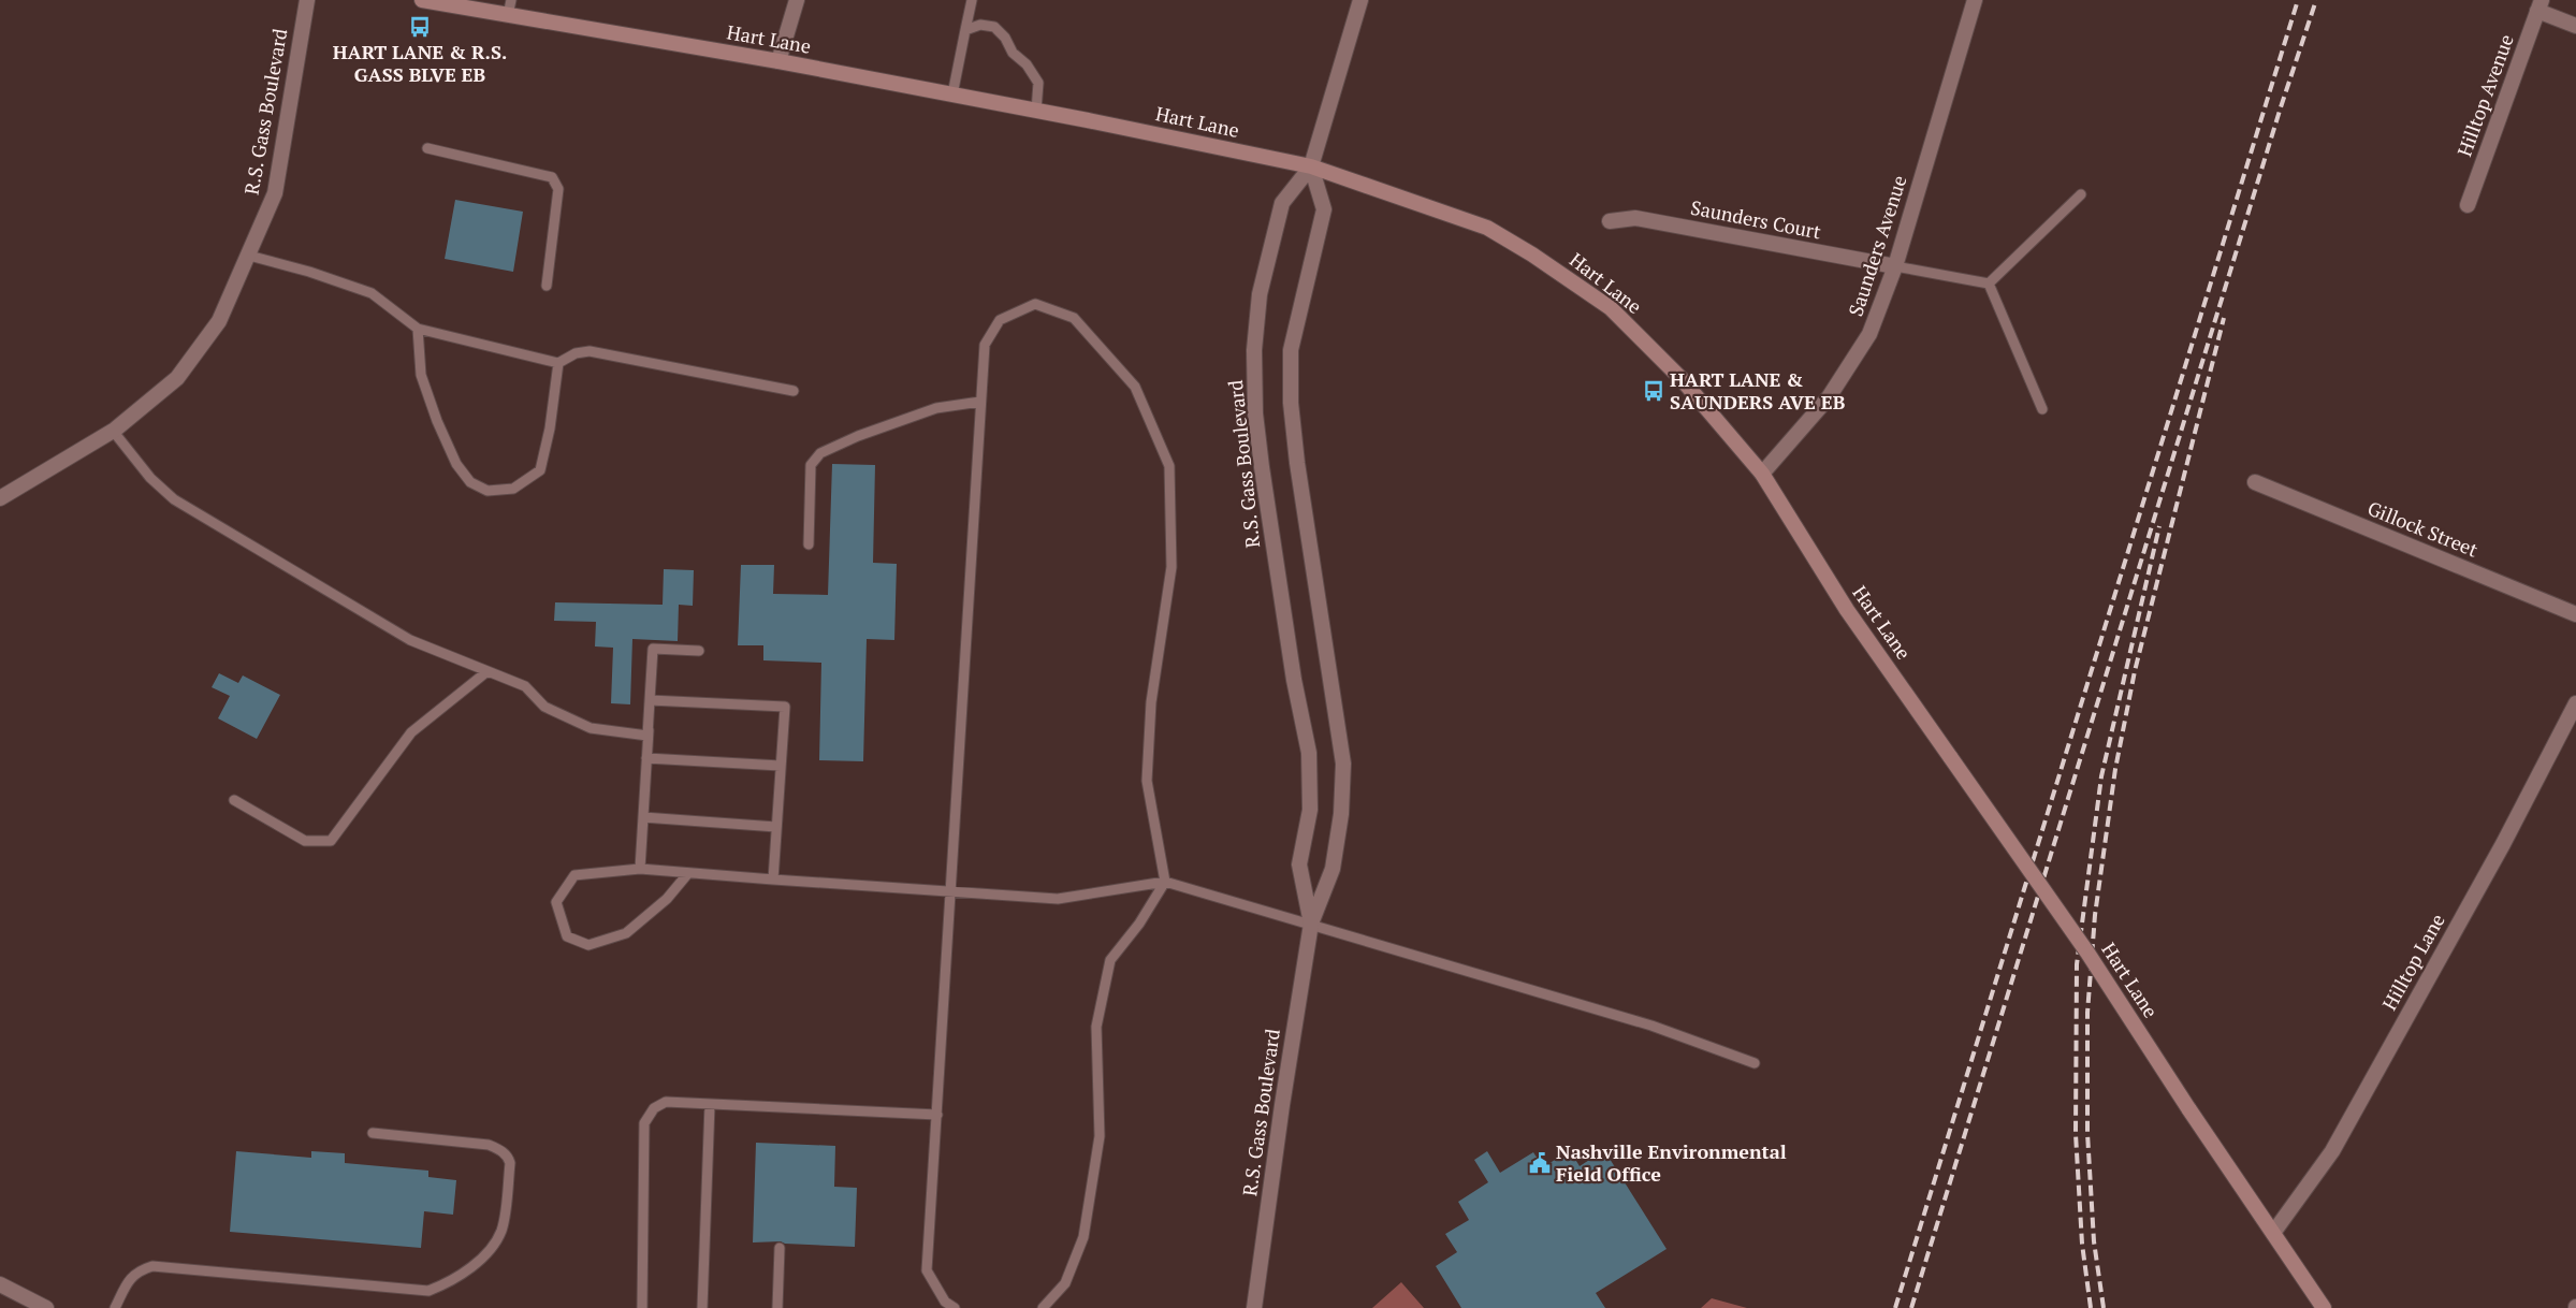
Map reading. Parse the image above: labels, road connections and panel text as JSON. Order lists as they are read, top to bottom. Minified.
{"streets":{"main road":["Hart Lane"],"street":["Hilltop Avenue","R.S. Gass Boulevard","Saunders Court","Saunders Avenue","Gillock Street","Hilltop Lane"]},"crossings":[["Hart Lane","R.S. Gass Boulevard"],["Hart Lane","Saunders Avenue"],["Hart Lane","Hilltop Lane"],["Saunders Court","Saunders Avenue"]],"places":{"bus stop":["HART LANE & R.S. GASS BLVE EB","HART LANE & SAUNDERS AVE EB"],"public building":["Nashville Environmental Field Office"]}}
